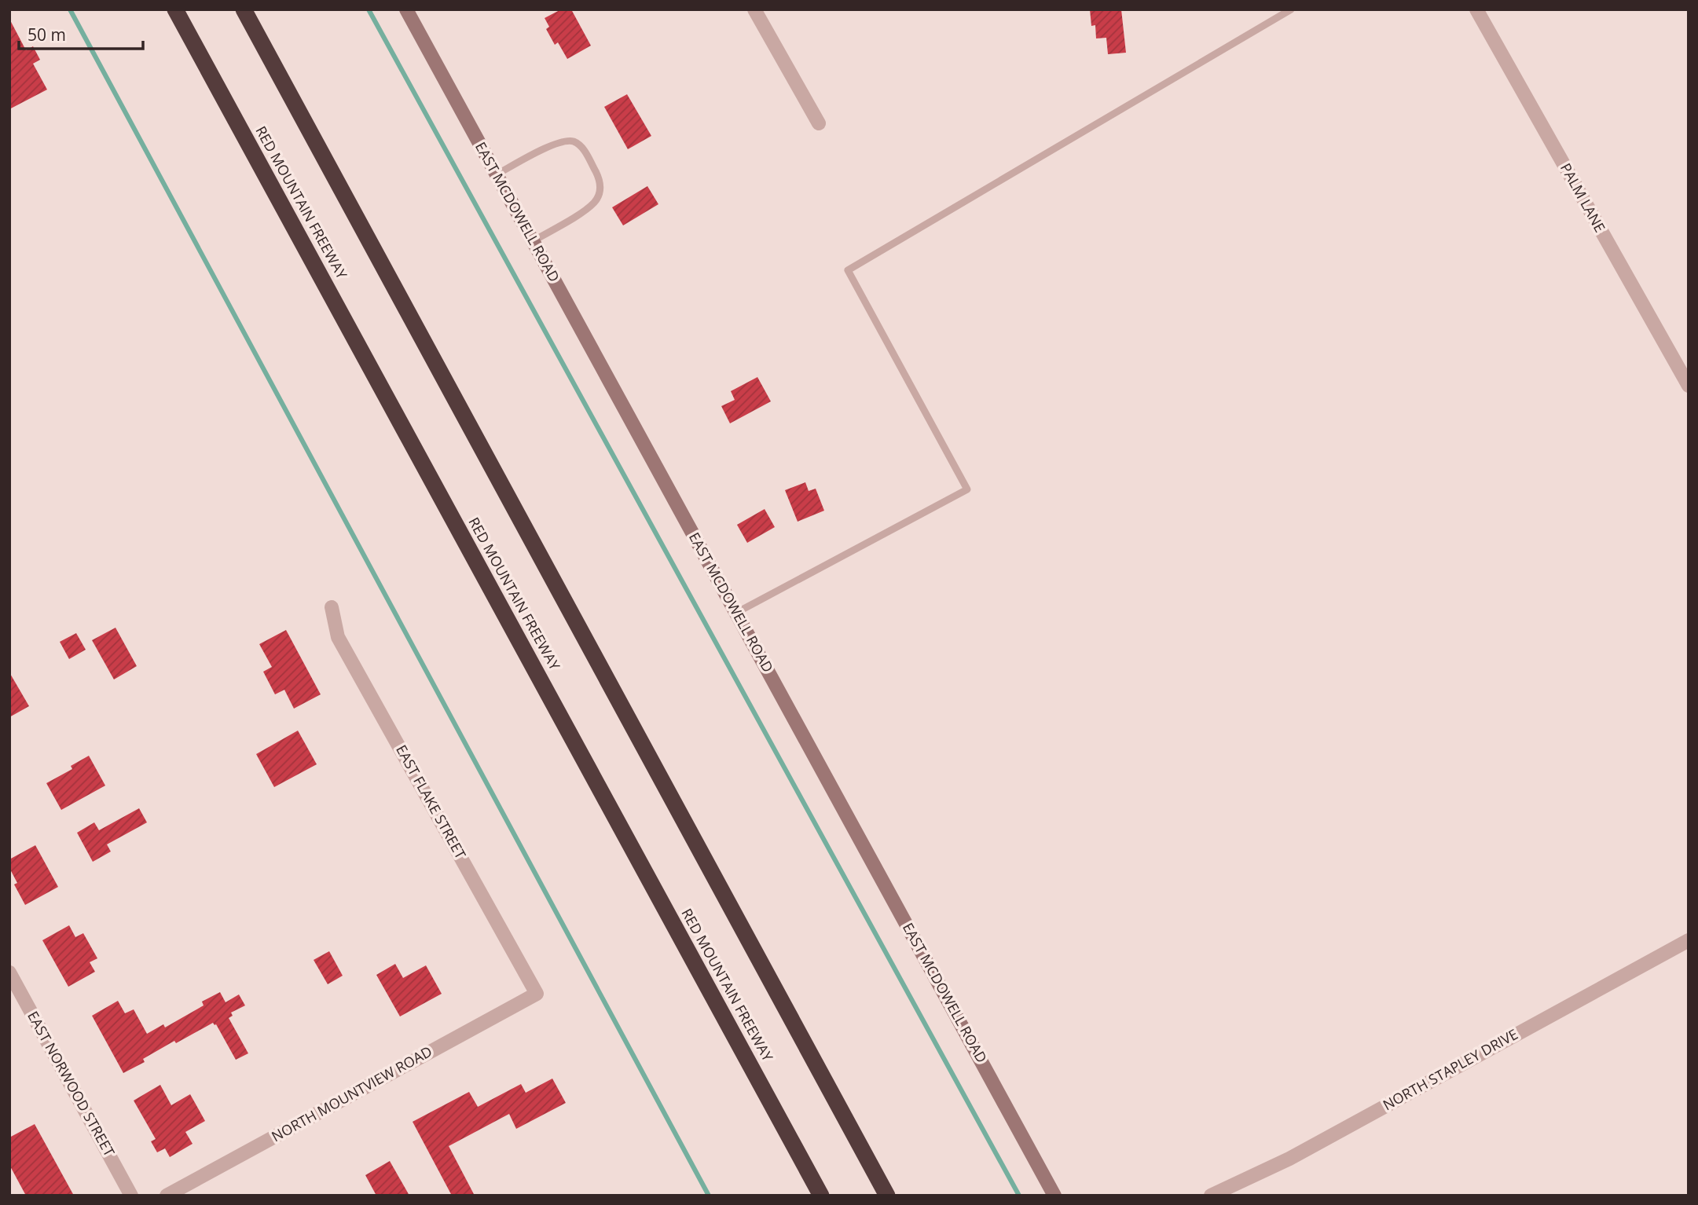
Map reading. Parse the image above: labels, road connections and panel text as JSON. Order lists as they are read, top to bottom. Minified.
{"streets":{"highway":["RED MOUNTAIN FREEWAY"],"street":["PALM LANE","EAST MCDOWELL ROAD","EAST FLAKE STREET","NORTH STAPLEY DRIVE","EAST NORWOOD STREET","NORTH MOUNTVIEW ROAD"]},"crossings":[["EAST FLAKE STREET","NORTH MOUNTVIEW ROAD"]],"scale_bar":"50 m"}
